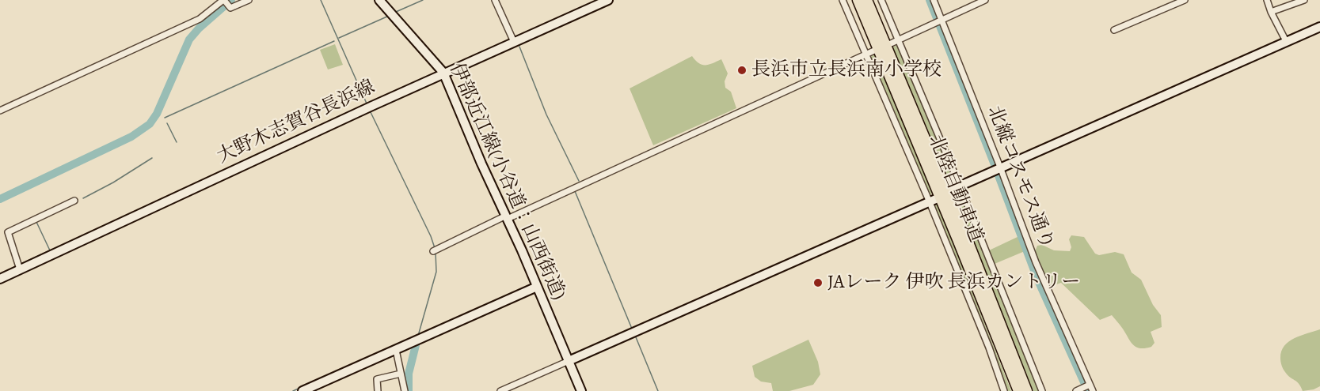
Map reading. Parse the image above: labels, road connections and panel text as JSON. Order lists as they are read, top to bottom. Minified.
{"streets":{"highway":["北陸自動車道"],"main road":["大野木志賀谷長浜線","伊部近江線(小谷道：山西街道)"],"street":["北縦コスモス通り"]},"crossings":[["大野木志賀谷長浜線","伊部近江線(小谷道：山西街道)"]],"places":["長浜市立長浜南小学校","JAレーク 伊吹 長浜カントリー"]}
